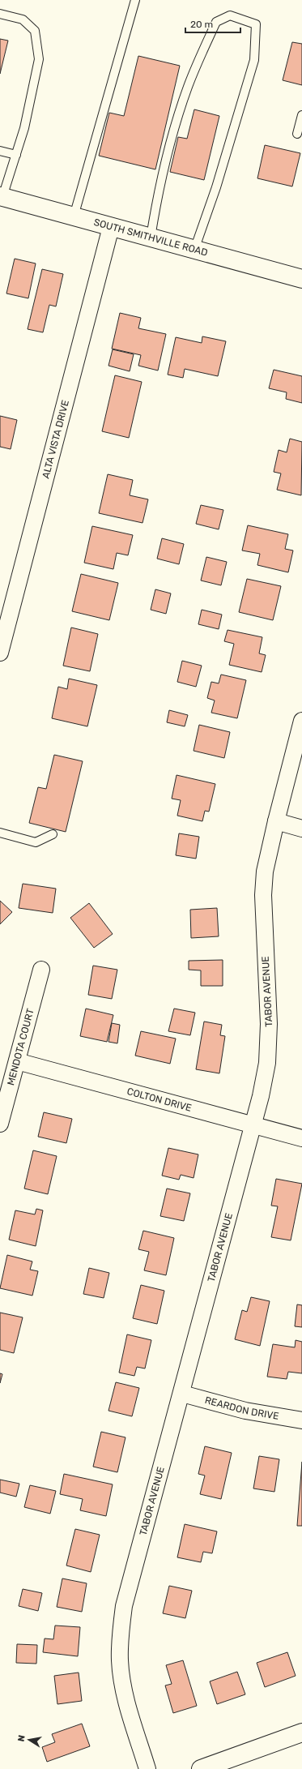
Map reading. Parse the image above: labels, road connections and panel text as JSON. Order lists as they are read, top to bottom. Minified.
{"streets":{"main road":["SOUTH SMITHVILLE ROAD"],"street":["ALTA VISTA DRIVE","TABOR AVENUE","MENDOTA COURT","COLTON DRIVE","REARDON DRIVE"]},"crossings":[["SOUTH SMITHVILLE ROAD","ALTA VISTA DRIVE"],["TABOR AVENUE","COLTON DRIVE"],["TABOR AVENUE","REARDON DRIVE"],["MENDOTA COURT","COLTON DRIVE"]],"scale_bar":"20 m","north":"left"}
